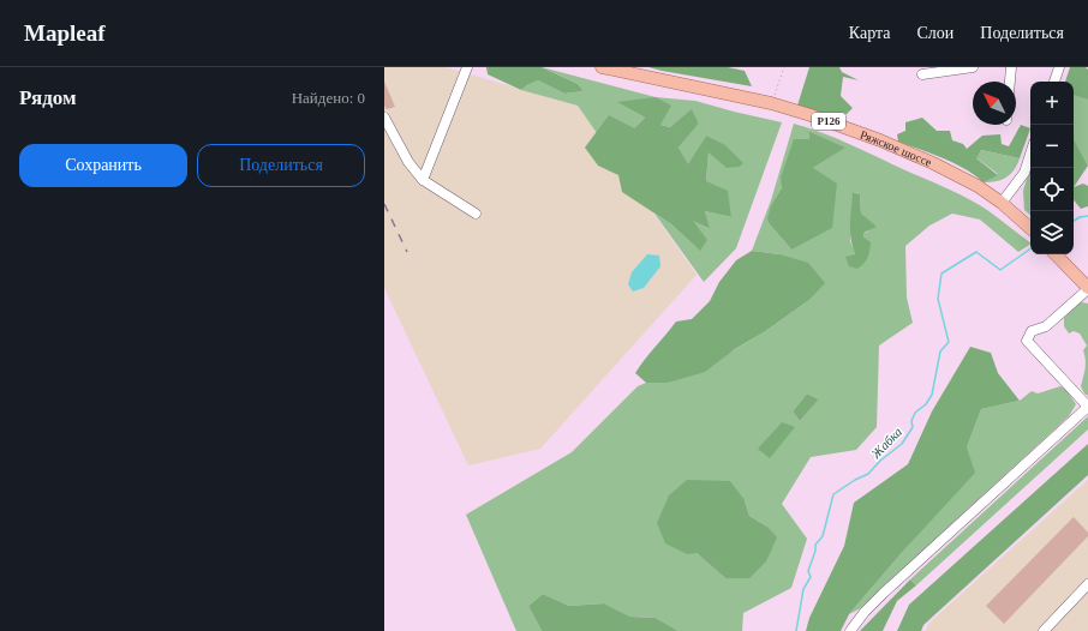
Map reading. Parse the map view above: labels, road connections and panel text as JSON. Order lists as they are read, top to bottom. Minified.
{"streets":{"main road":["Р126","Ряжское шоссе"]},"water":["Жабка"],"north":"top left","page":{"header":"Mapleaf","nav":["Карта","Слои","Поделиться"],"heading":["Рядом","Найдено: 0"],"map_buttons":["+","−"],"buttons":["Сохранить","Поделиться"]}}
